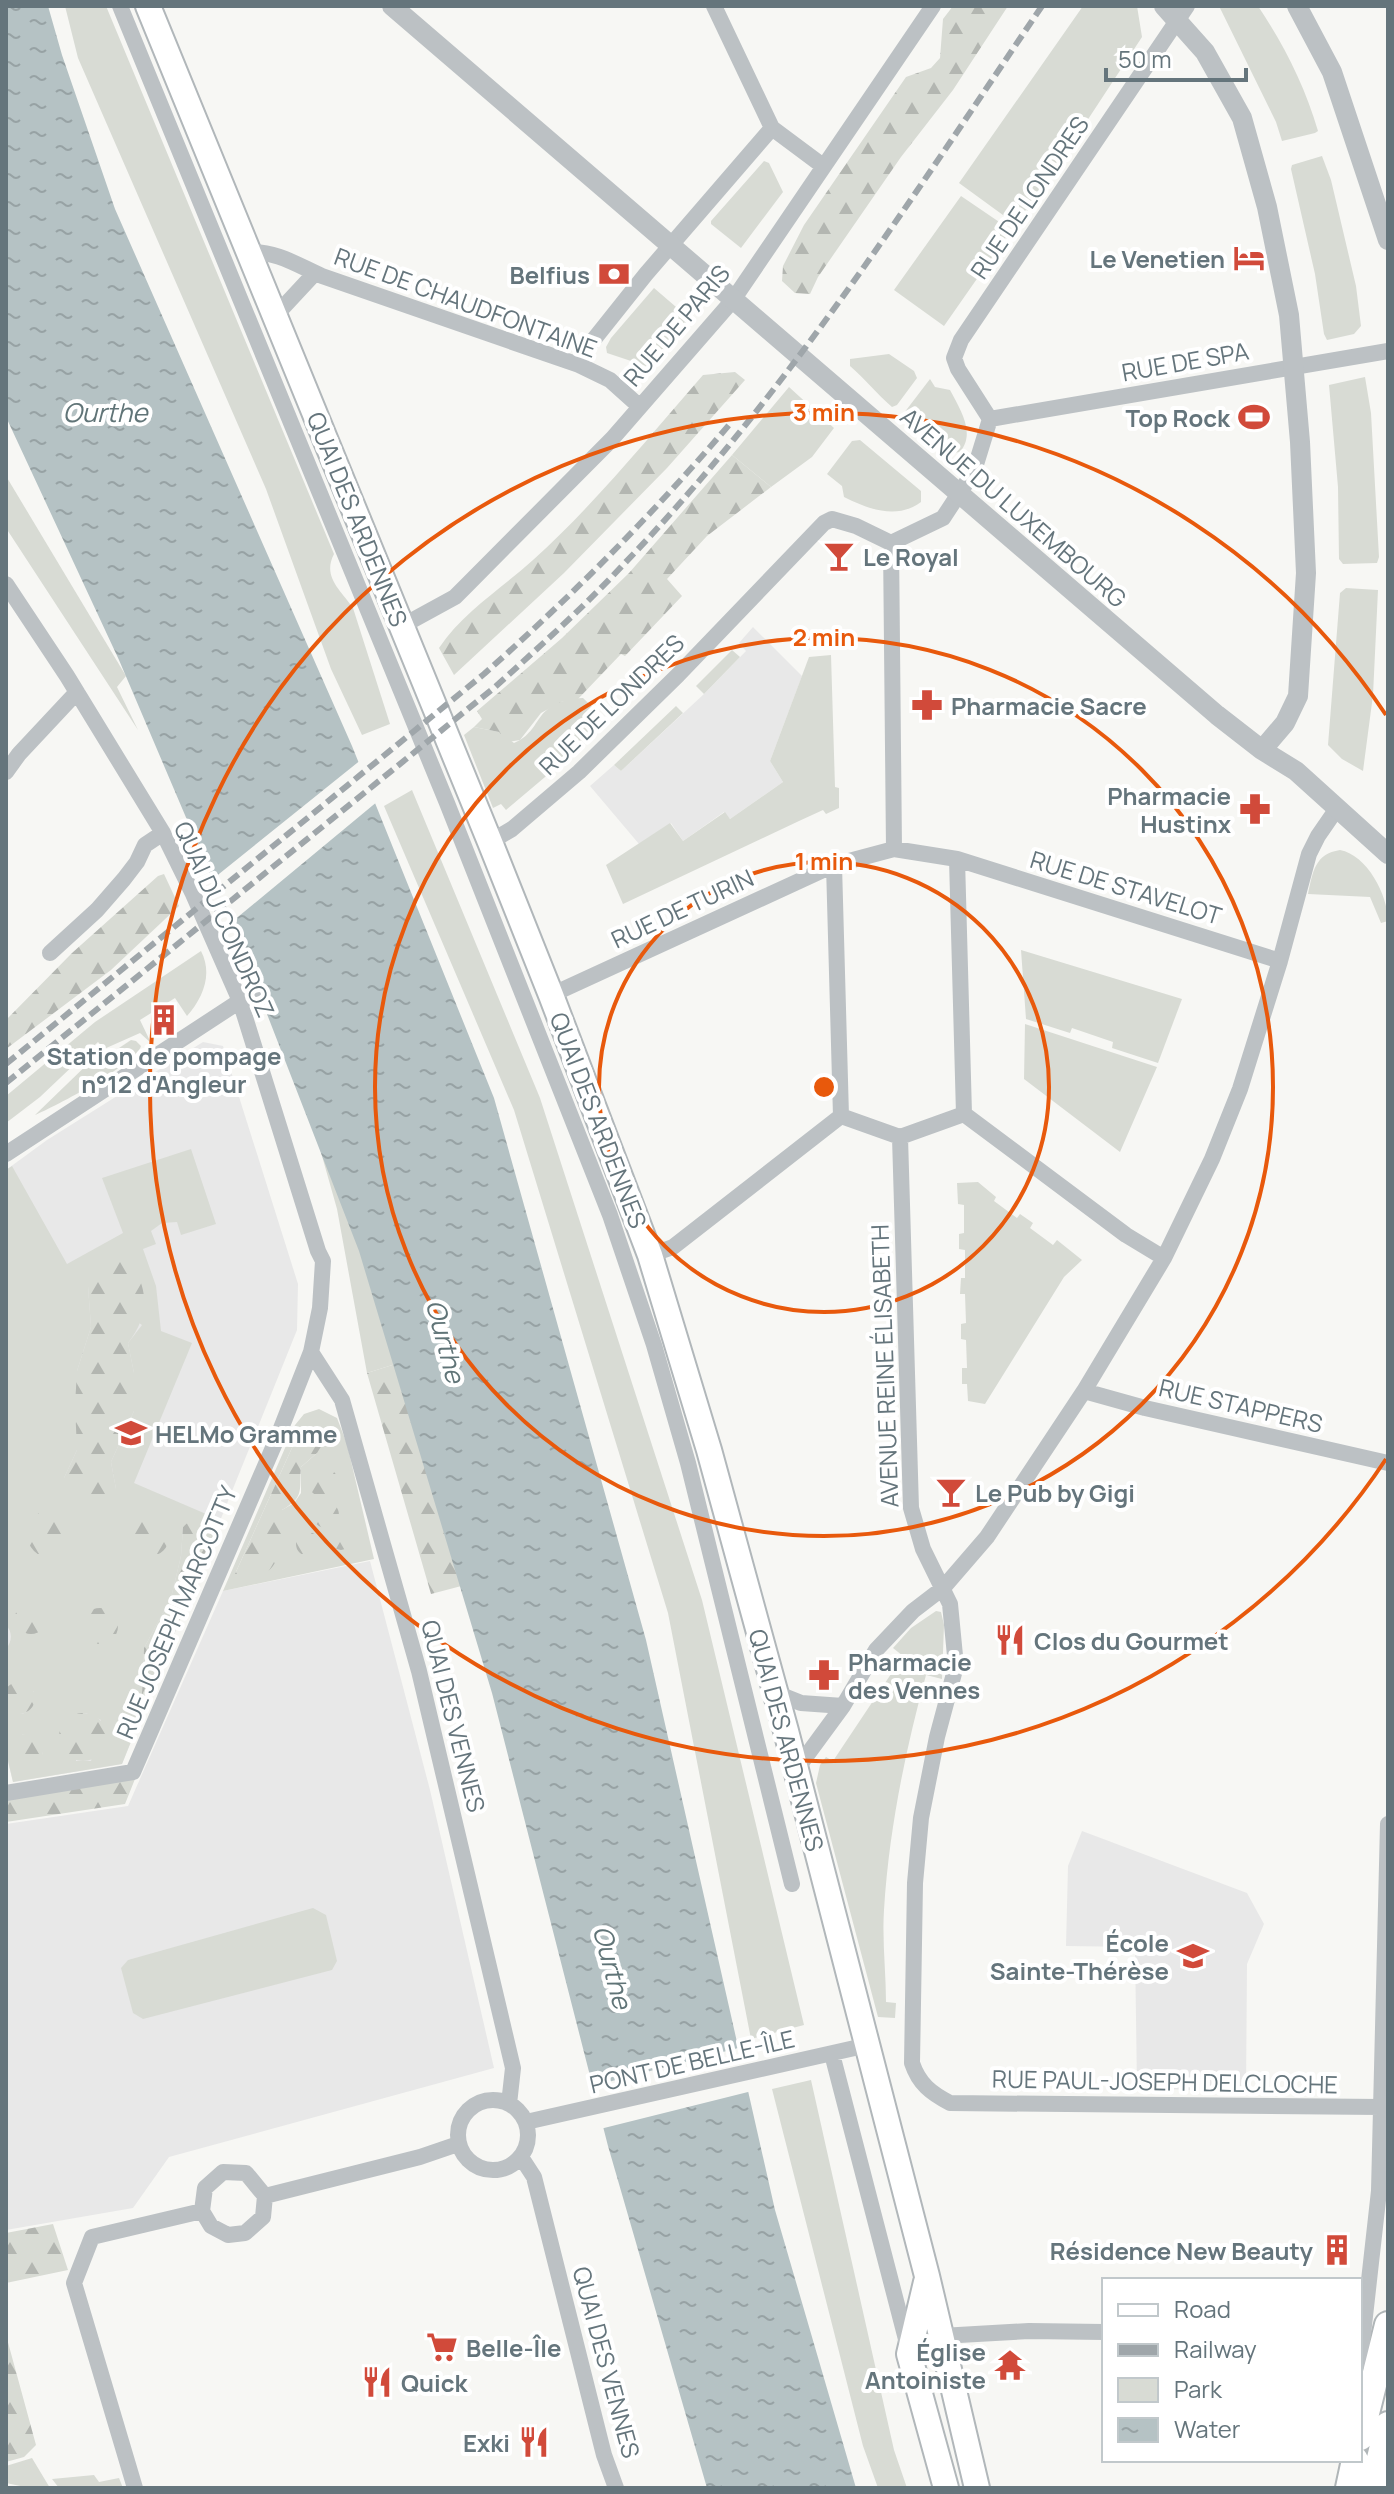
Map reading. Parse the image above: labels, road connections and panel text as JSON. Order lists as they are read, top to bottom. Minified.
{"streets":{"main road":["QUAI DES ARDENNES"],"street":["RUE DE LONDRES","RUE DE CHAUDFONTAINE","RUE DE PARIS","RUE DE SPA","AVENUE DU LUXEMBOURG","RUE DE STAVELOT","RUE DE TURIN","QUAI DU CONDROZ","AVENUE REINE ÉLISABETH","RUE STAPPERS","RUE JOSEPH MARCOTTY","QUAI DES VENNES","PONT DE BELLE-ÎLE","RUE PAUL-JOSEPH DELCLOCHE"]},"crossings":[["RUE DE LONDRES","RUE DE SPA"],["RUE DE LONDRES","QUAI DES ARDENNES"],["RUE DE CHAUDFONTAINE","RUE DE PARIS"],["RUE DE CHAUDFONTAINE","QUAI DES ARDENNES"],["RUE DE PARIS","AVENUE DU LUXEMBOURG"],["RUE DE PARIS","QUAI DES ARDENNES"],["QUAI DES ARDENNES","RUE DE TURIN"],["QUAI DES ARDENNES","PONT DE BELLE-ÎLE"],["QUAI DU CONDROZ","RUE JOSEPH MARCOTTY"],["QUAI DU CONDROZ","QUAI DES VENNES"],["AVENUE REINE ÉLISABETH","RUE PAUL-JOSEPH DELCLOCHE"],["RUE JOSEPH MARCOTTY","QUAI DES VENNES"],["QUAI DES VENNES","PONT DE BELLE-ÎLE"]],"water":["Ourthe"],"places":{"hotel":["Le Venetien"],"bank":["Belfius"],"sports":["Top Rock"],"bar":["Le Royal","Le Pub by Gigi"],"pharmacy":["Pharmacie Sacre","Pharmacie Hustinx","Pharmacie des Vennes"],"building":["Station de pompage n°12 d'Angleur","Résidence New Beauty"],"school or university":["HELMo Gramme","École Sainte-Thérèse"],"restaurant":["Clos du Gourmet","Quick","Exki"],"supermarket":["Belle-Île"],"temple":["Église Antoiniste"]},"legend":["Road","Railway","Park","Water"],"scale_bar":"50 m","rings":["3 min","2 min","1 min"]}
